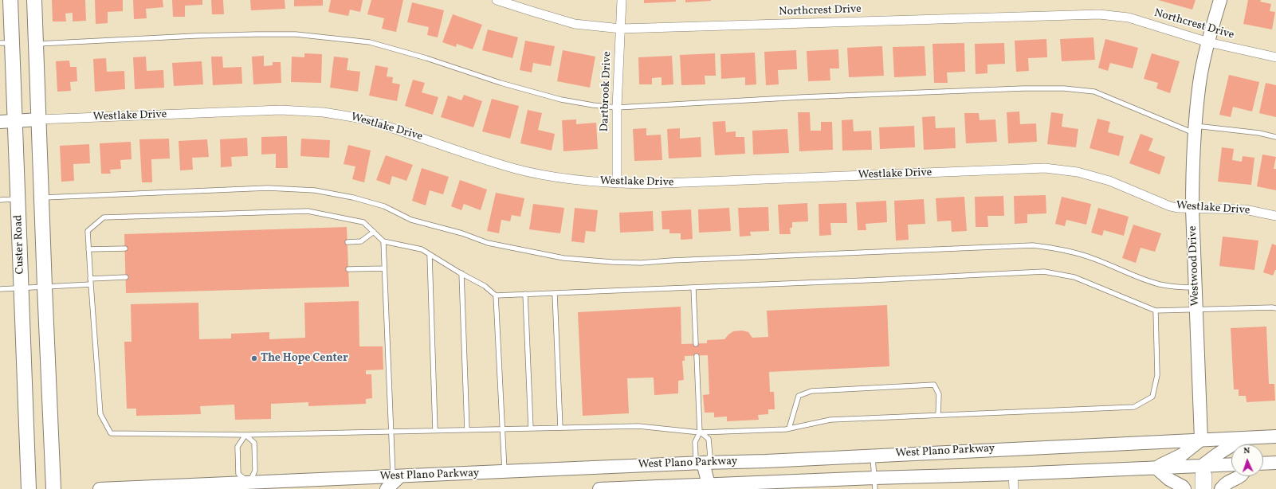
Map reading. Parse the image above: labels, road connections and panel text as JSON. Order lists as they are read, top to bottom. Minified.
{"streets":{"main road":["Westlake Drive","Custer Road","Westwood Drive","West Plano Parkway"],"street":["Northcrest Drive","Dartbrook Drive"]},"crossings":[["Northcrest Drive","Dartbrook Drive"],["Northcrest Drive","Westwood Drive"],["Dartbrook Drive","Westlake Drive"],["Westlake Drive","Custer Road"],["Westlake Drive","Westwood Drive"],["Westwood Drive","West Plano Parkway"]],"places":["The Hope Center"],"north":"top"}
